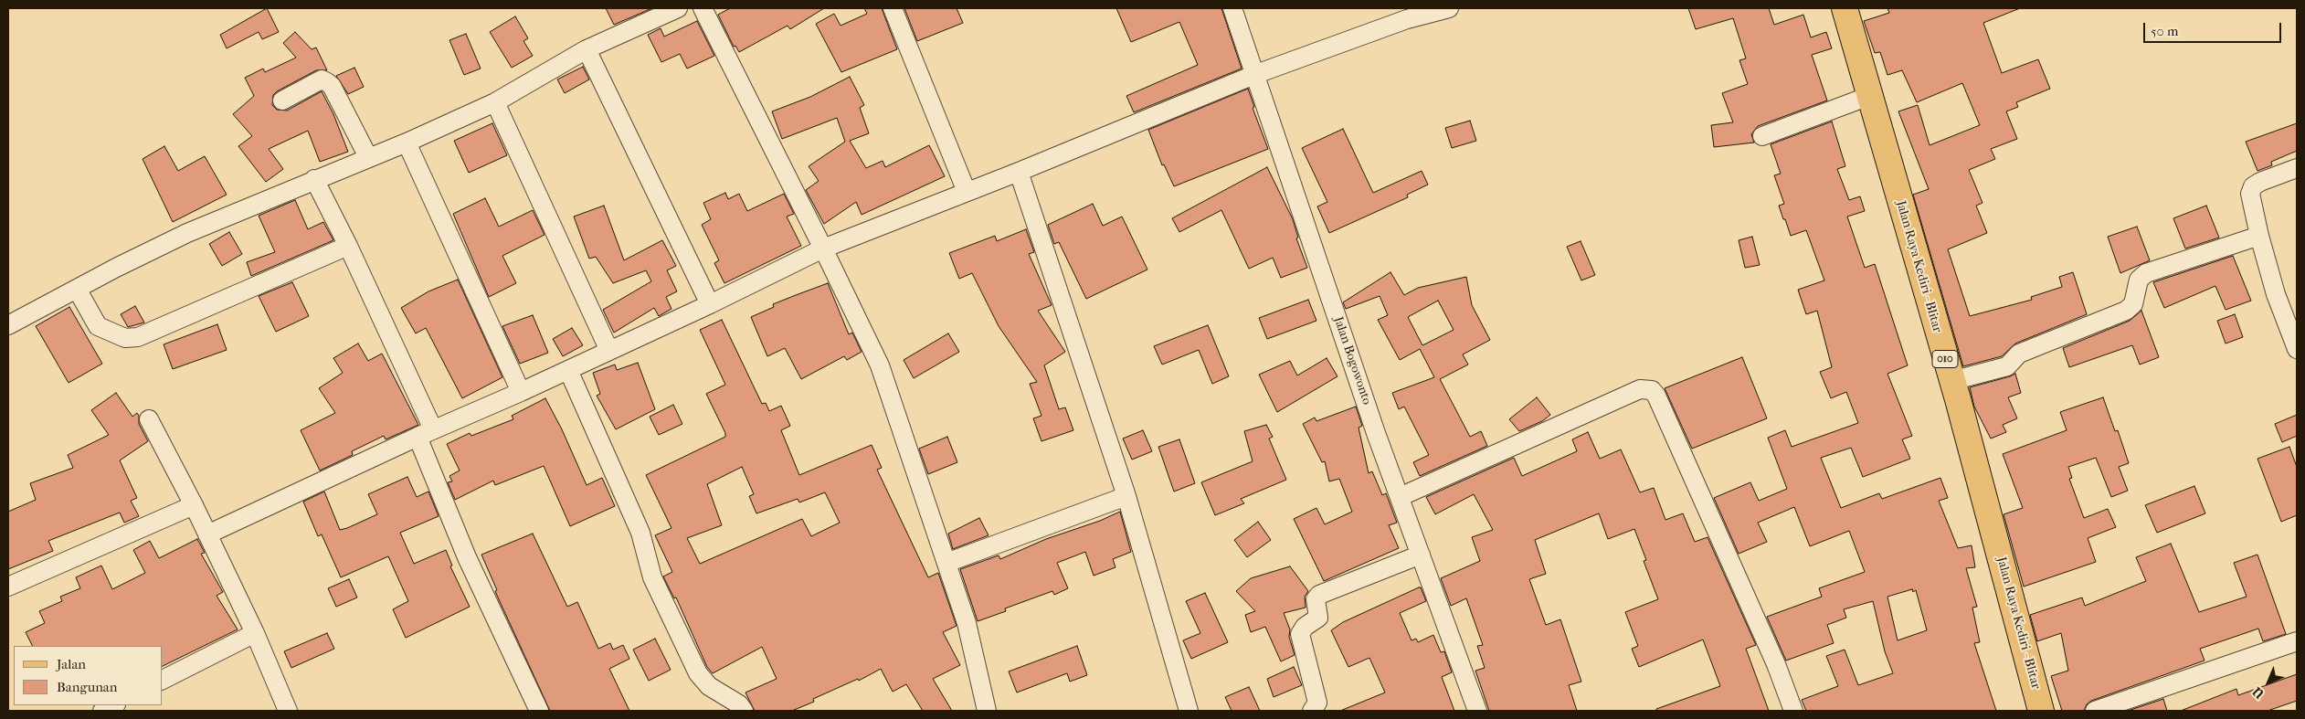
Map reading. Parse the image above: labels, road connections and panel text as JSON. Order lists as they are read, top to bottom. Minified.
{"streets":{"main road":["Jalan Raya Kediri - Blitar","010"],"street":["Jalan Bogowonto"]},"legend":["Jalan","Bangunan"],"scale_bar":"50 m","north":"bottom left"}
